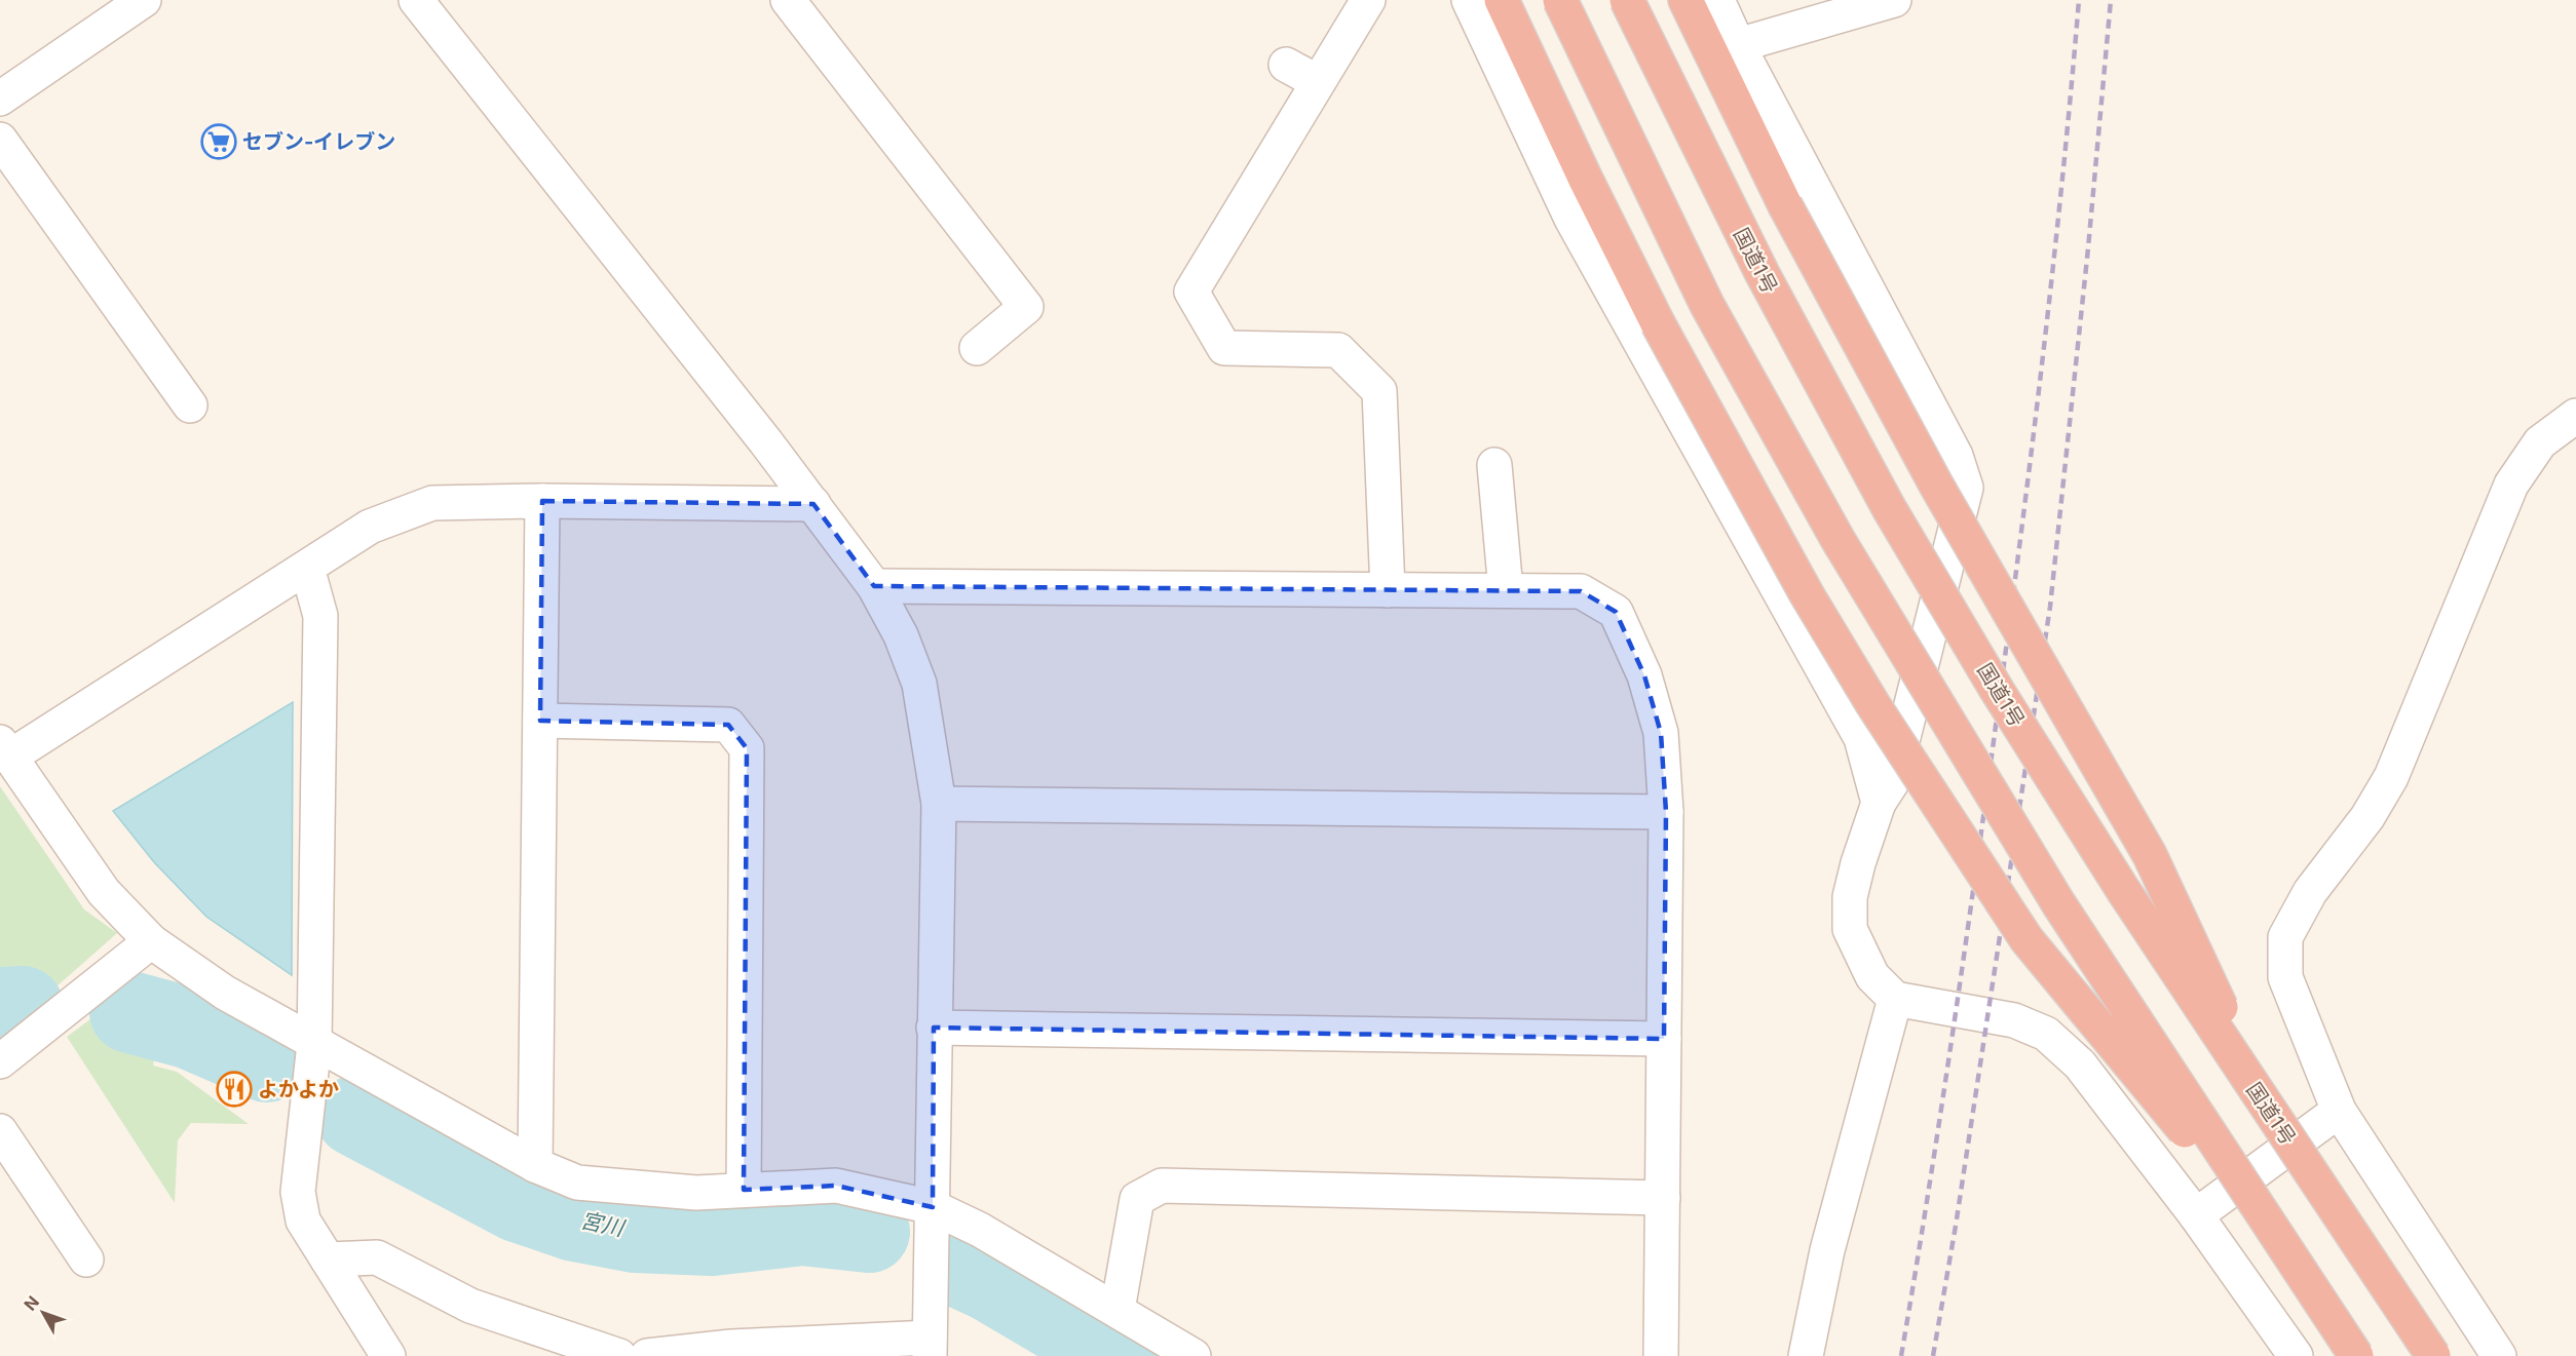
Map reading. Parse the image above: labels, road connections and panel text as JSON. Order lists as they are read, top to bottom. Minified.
{"streets":{"highway":["国道1号"]},"water":["宮川"],"places":{"supermarket":["セブン-イレブン"],"restaurant":["よかよか"]},"north":"top left"}
